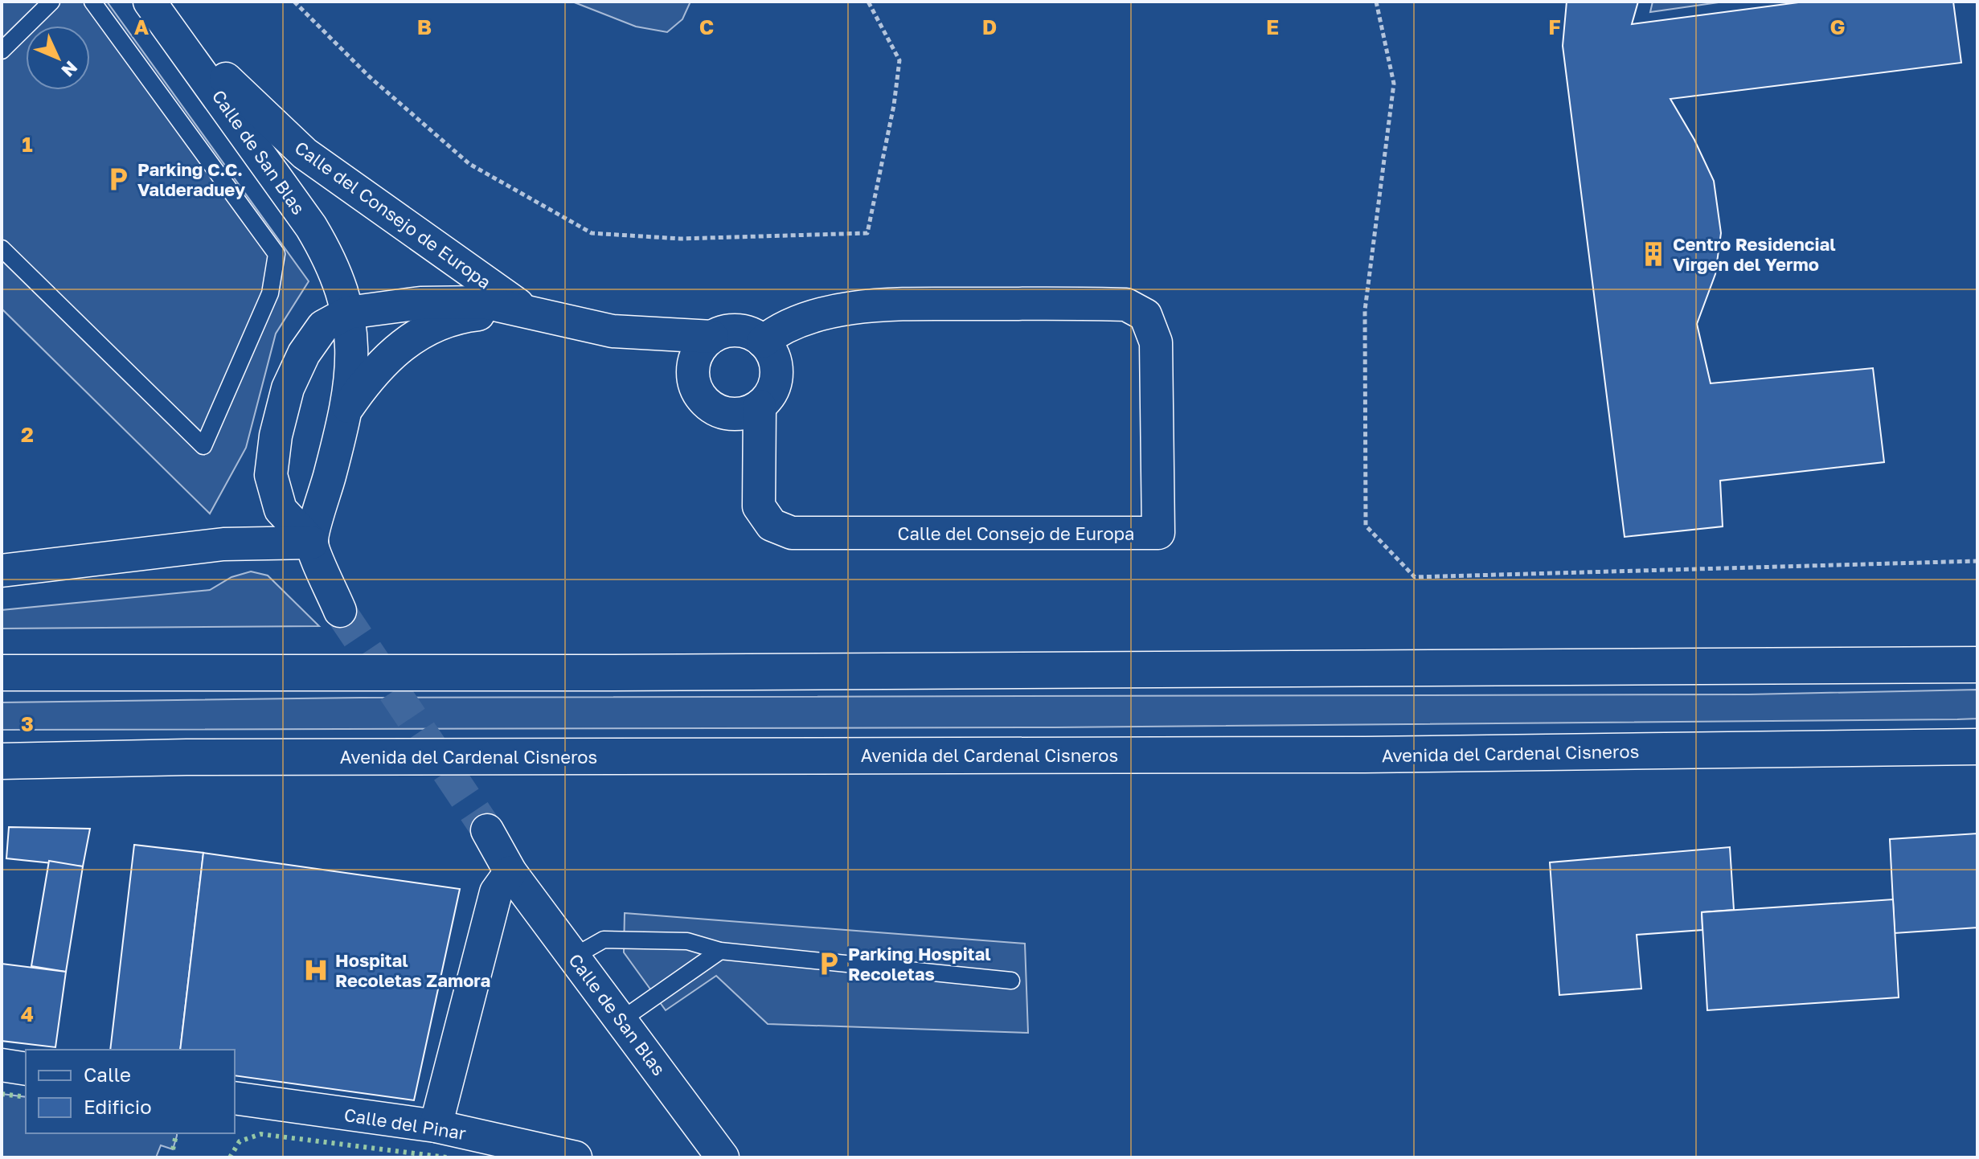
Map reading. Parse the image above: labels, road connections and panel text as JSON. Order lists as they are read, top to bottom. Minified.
{"streets":{"highway":["Avenida del Cardenal Cisneros"],"street":["Calle de San Blas","Calle del Consejo de Europa","Calle del Pinar"]},"crossings":[["Calle de San Blas","Calle del Consejo de Europa"]],"places":{"parking":["Parking C.C. Valderaduey","Parking Hospital Recoletas"],"building":["Centro Residencial Virgen del Yermo"],"hospital":["Hospital Recoletas Zamora"]},"legend":["Calle","Edificio"],"north":"bottom right","grid":{"columns":["A","B","C","D","E","F","G"],"rows":["1","2","3","4"]}}
